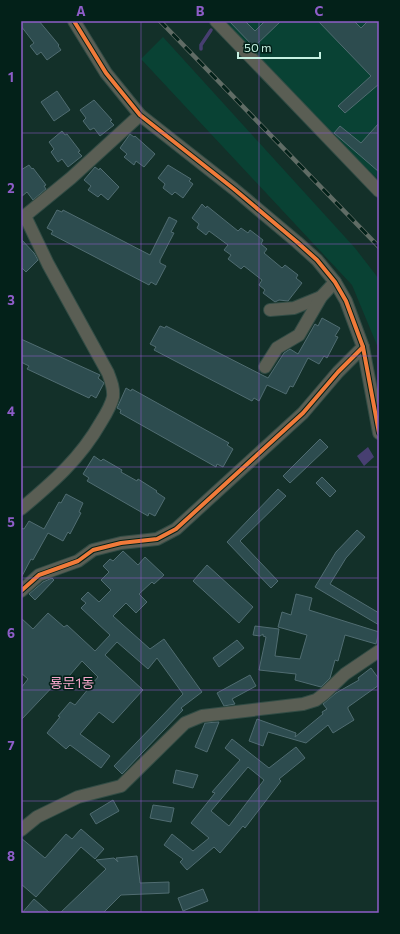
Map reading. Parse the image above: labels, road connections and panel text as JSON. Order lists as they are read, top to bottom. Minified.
{"districts":["룡문1동"],"scale_bar":"50 m","grid":{"columns":["A","B","C"],"rows":["1","2","3","4","5","6","7","8"]}}
